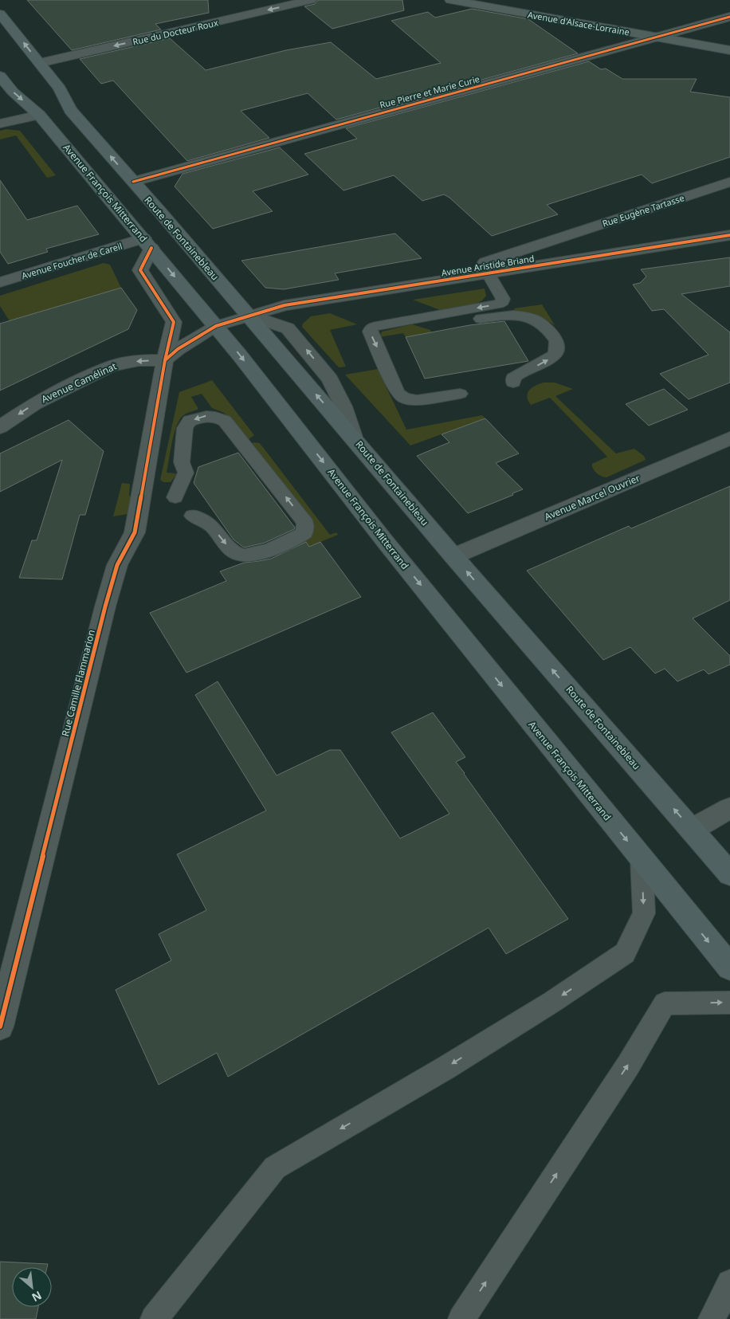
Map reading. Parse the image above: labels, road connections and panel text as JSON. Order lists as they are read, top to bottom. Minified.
{"streets":{"main road":["Avenue François Mitterrand","Route de Fontainebleau"],"street":["Avenue d'Alsace-Lorraine","Rue du Docteur Roux","Rue Pierre et Marie Curie","Rue Eugène Tartasse","Avenue Foucher de Careil","Avenue Aristide Briand","Avenue Camélinat","Avenue Marcel Ouvrier","Rue Camille Flammarion"]},"crossings":[["Avenue d'Alsace-Lorraine","Rue Pierre et Marie Curie"],["Rue du Docteur Roux","Route de Fontainebleau"],["Rue Pierre et Marie Curie","Route de Fontainebleau"],["Avenue François Mitterrand","Avenue Foucher de Careil"],["Avenue François Mitterrand","Avenue Aristide Briand"],["Rue Eugène Tartasse","Avenue Aristide Briand"],["Route de Fontainebleau","Avenue Aristide Briand"],["Route de Fontainebleau","Avenue Marcel Ouvrier"],["Avenue Camélinat","Rue Camille Flammarion"]],"one_way":["Rue du Docteur Roux","Avenue François Mitterrand","Route de Fontainebleau","Avenue Camélinat"],"north":"bottom right"}
